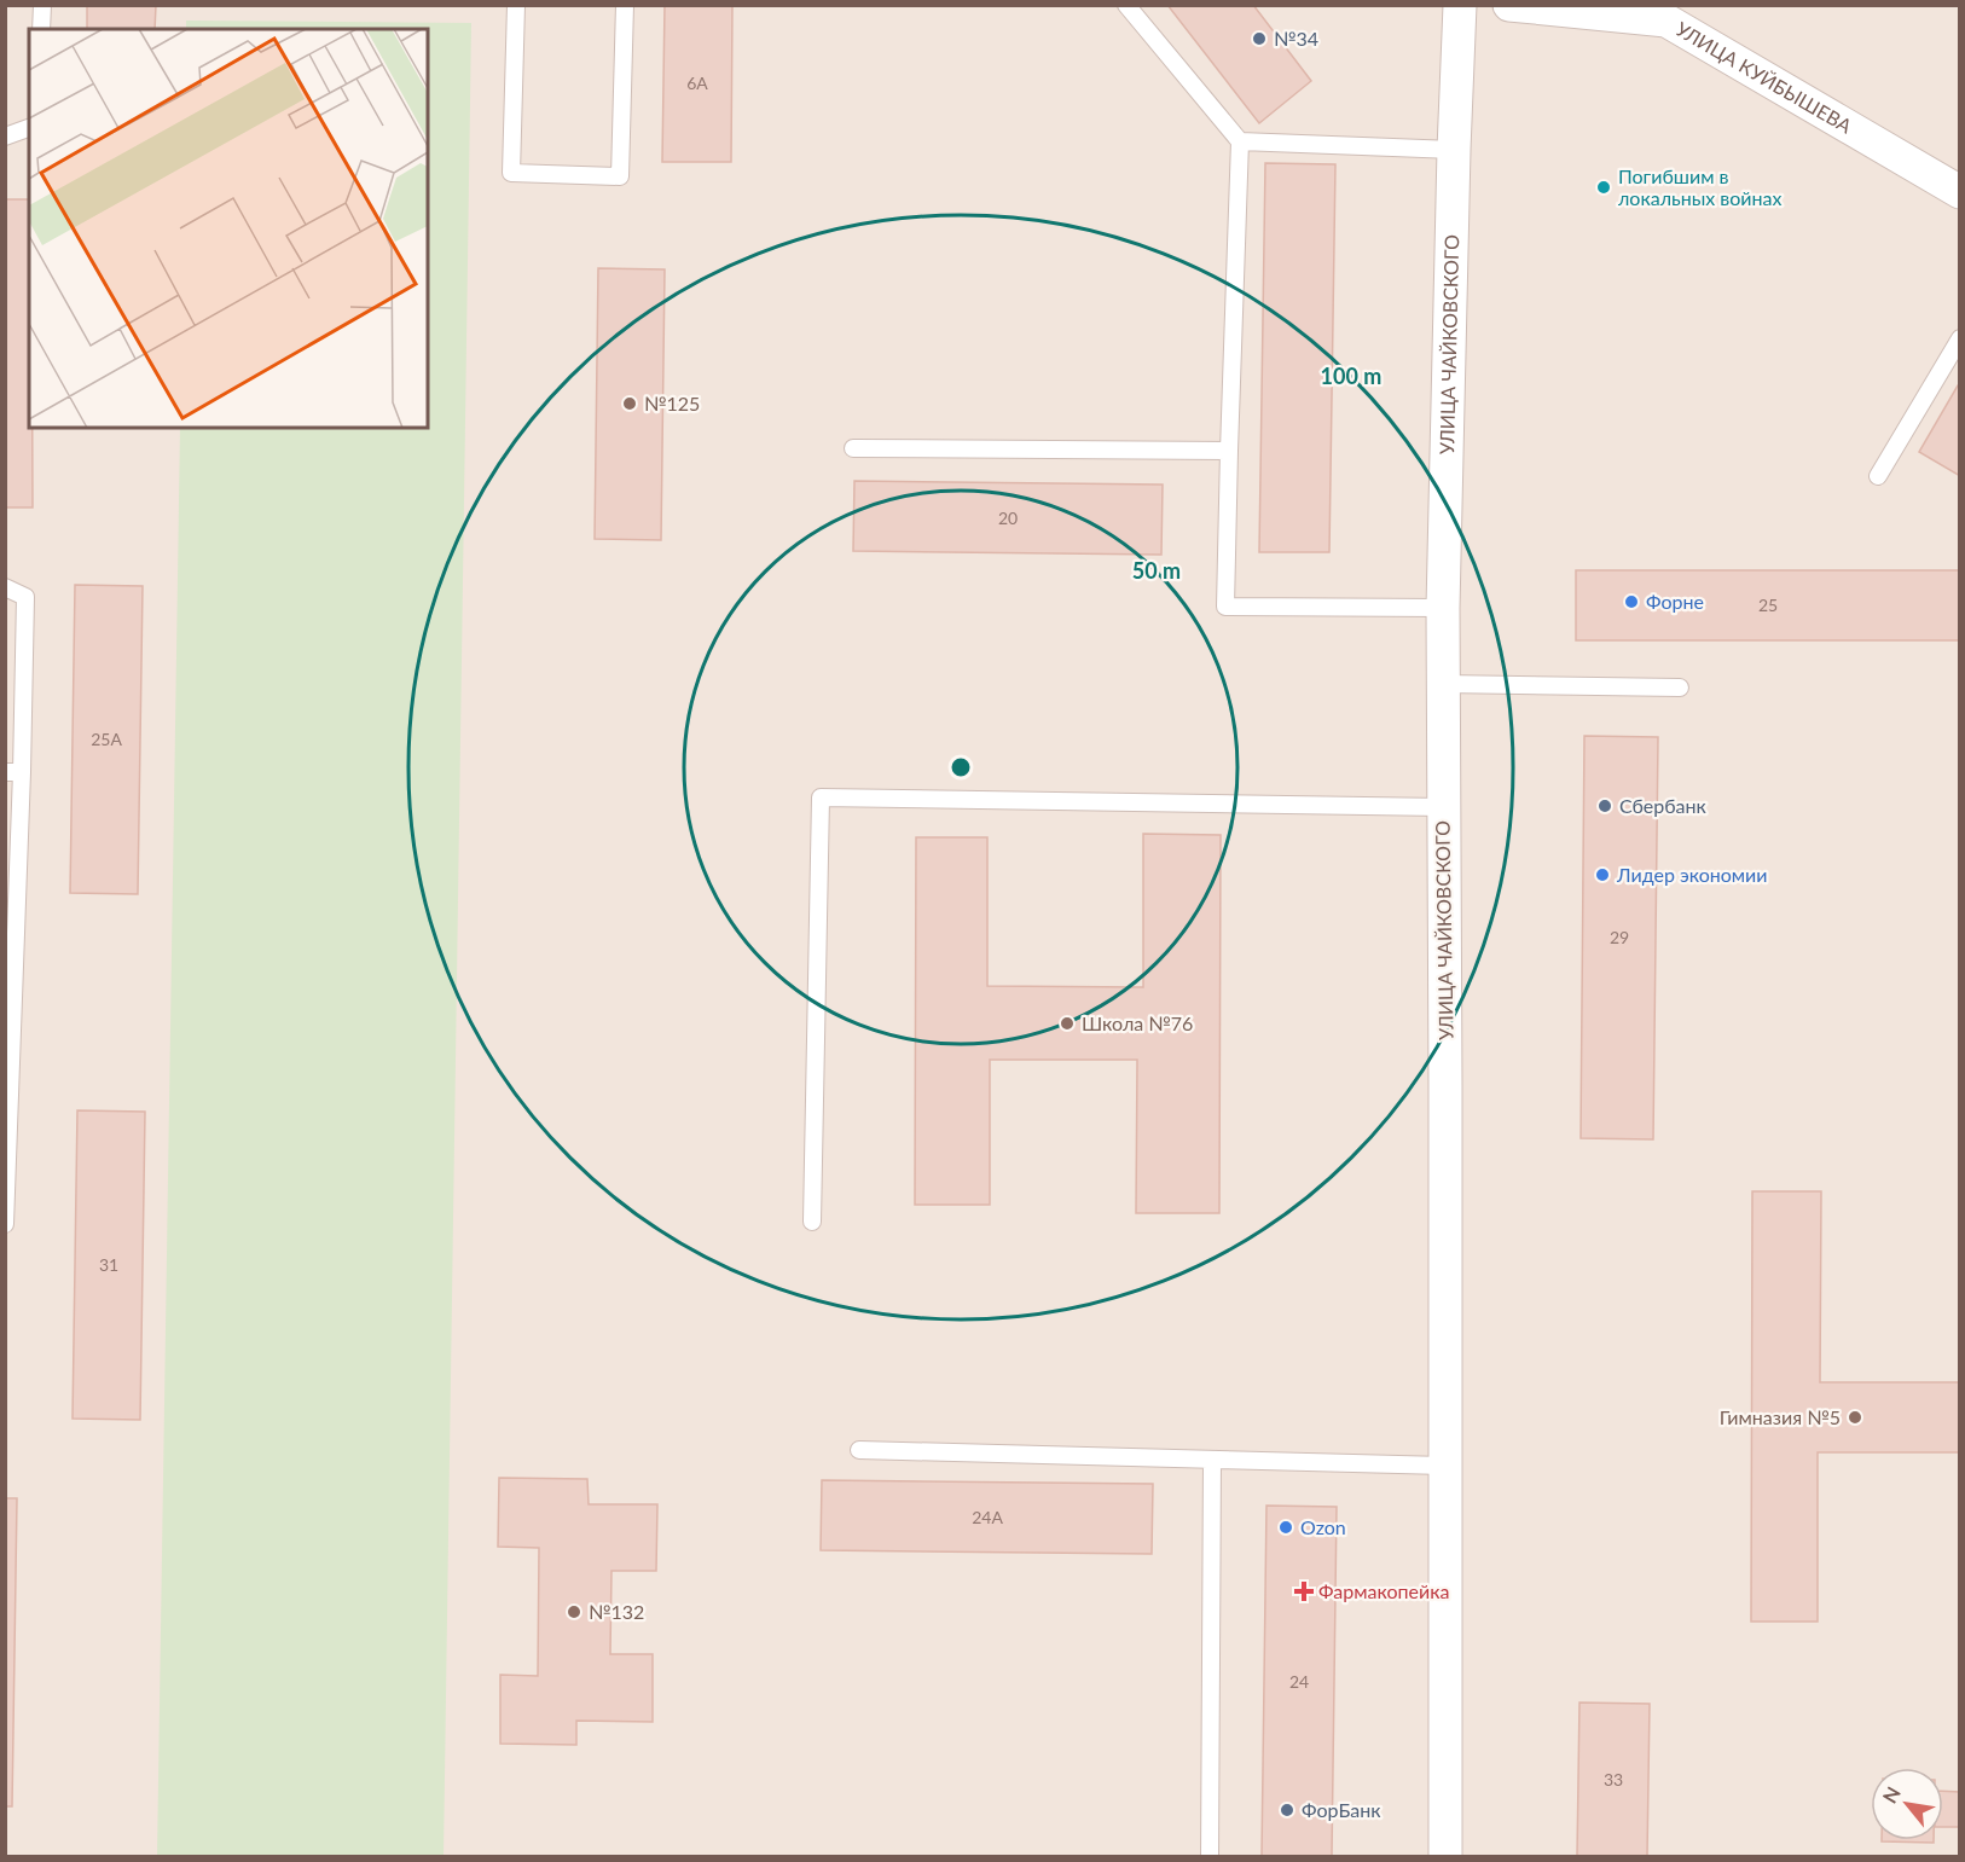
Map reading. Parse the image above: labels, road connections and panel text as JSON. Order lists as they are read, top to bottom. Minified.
{"streets":{"street":["УЛИЦА КУЙБЫШЕВА","УЛИЦА ЧАЙКОВСКОГО"]},"places":{"other":["№34","Погибшим в локальных войнах","№125","Форне","Сбербанк","Лидер экономии","Школа №76","Гимназия №5","Ozon","№132","ФорБанк"],"health":["Фармакопейка"]},"house_numbers":["6А","20","25","25А","29","31","24А","24","33"],"north":"top left","rings":["100 m","50 m"]}
